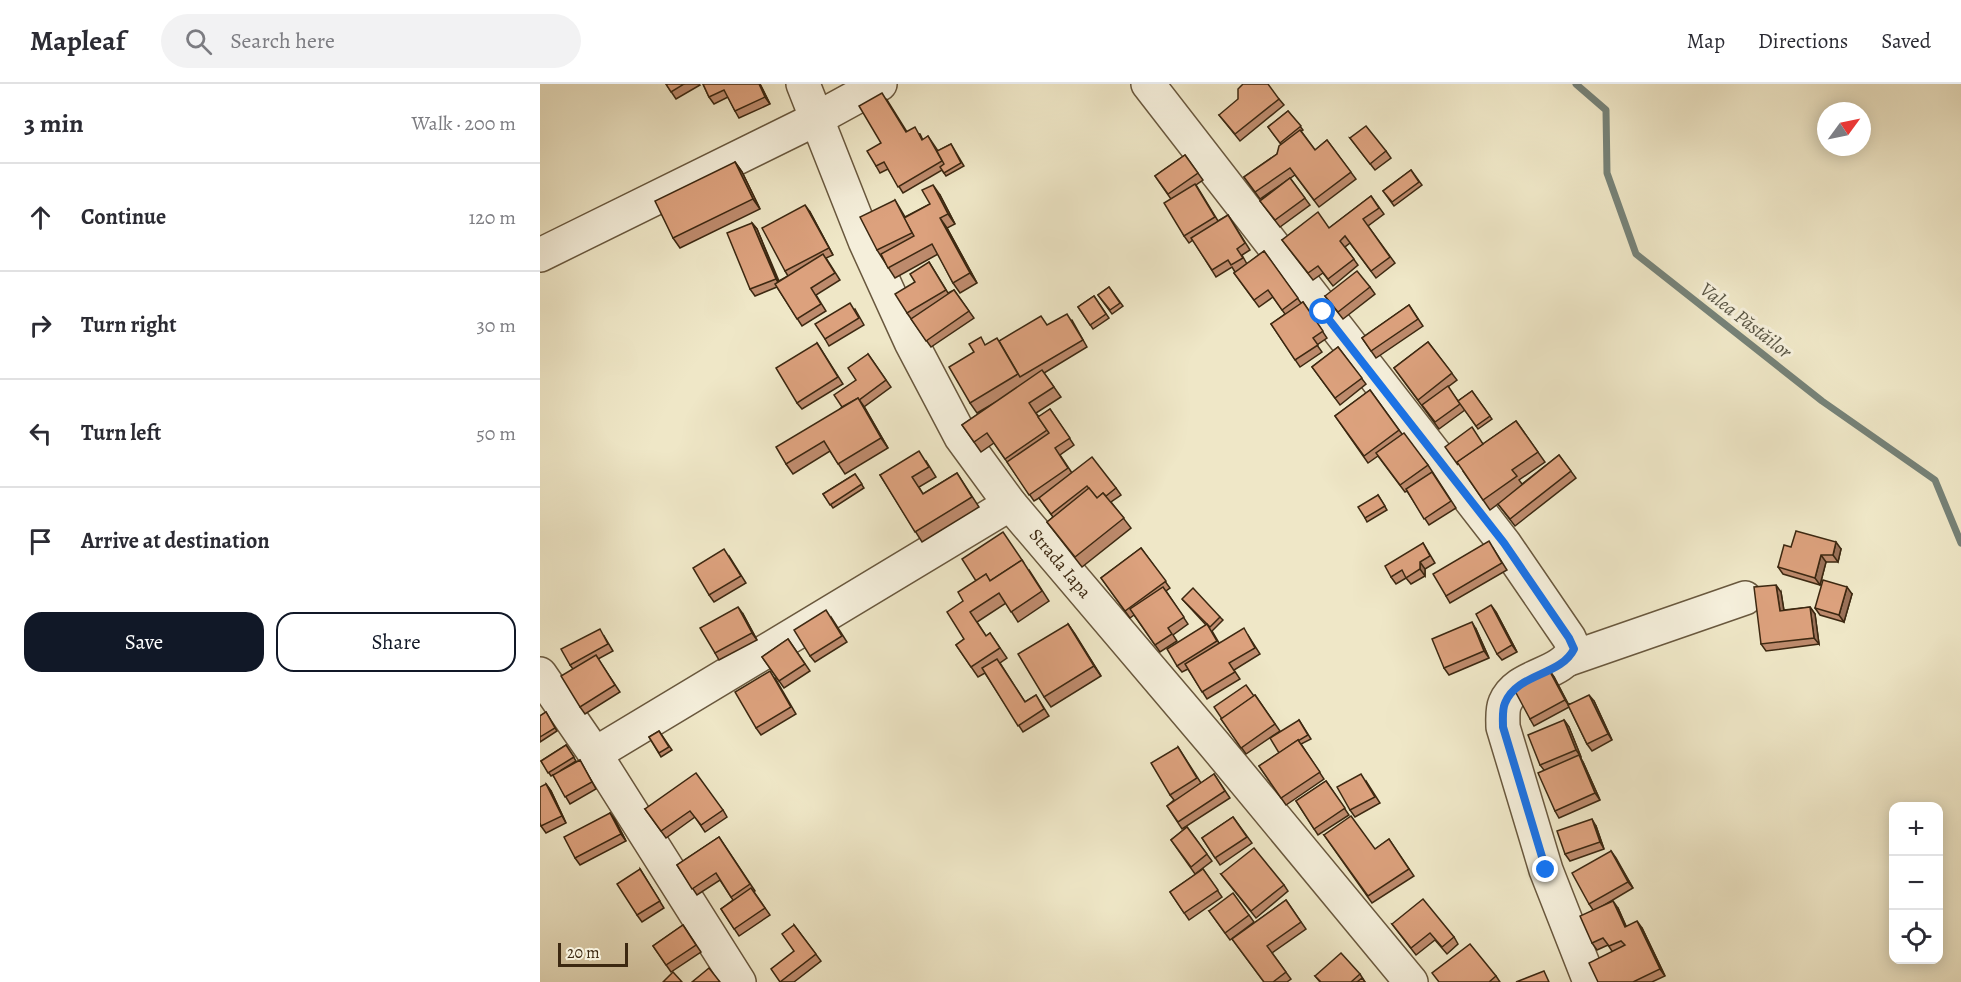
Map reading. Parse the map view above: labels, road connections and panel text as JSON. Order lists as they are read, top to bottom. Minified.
{"streets":{"street":["Strada Iapa"]},"water":["Valea Păstăilor"],"scale_bar":"20 m","north":"top right","page":{"header":"Mapleaf","search":"Search here","nav":["Map","Directions","Saved"],"heading":["3 min","Walk · 200 m"],"list":[["Continue","120 m"],["Turn right","30 m"],["Turn left","50 m"],"Arrive at destination"],"buttons":["Save","Share"],"map_buttons":["+","−"],"scale":"20 m"}}
